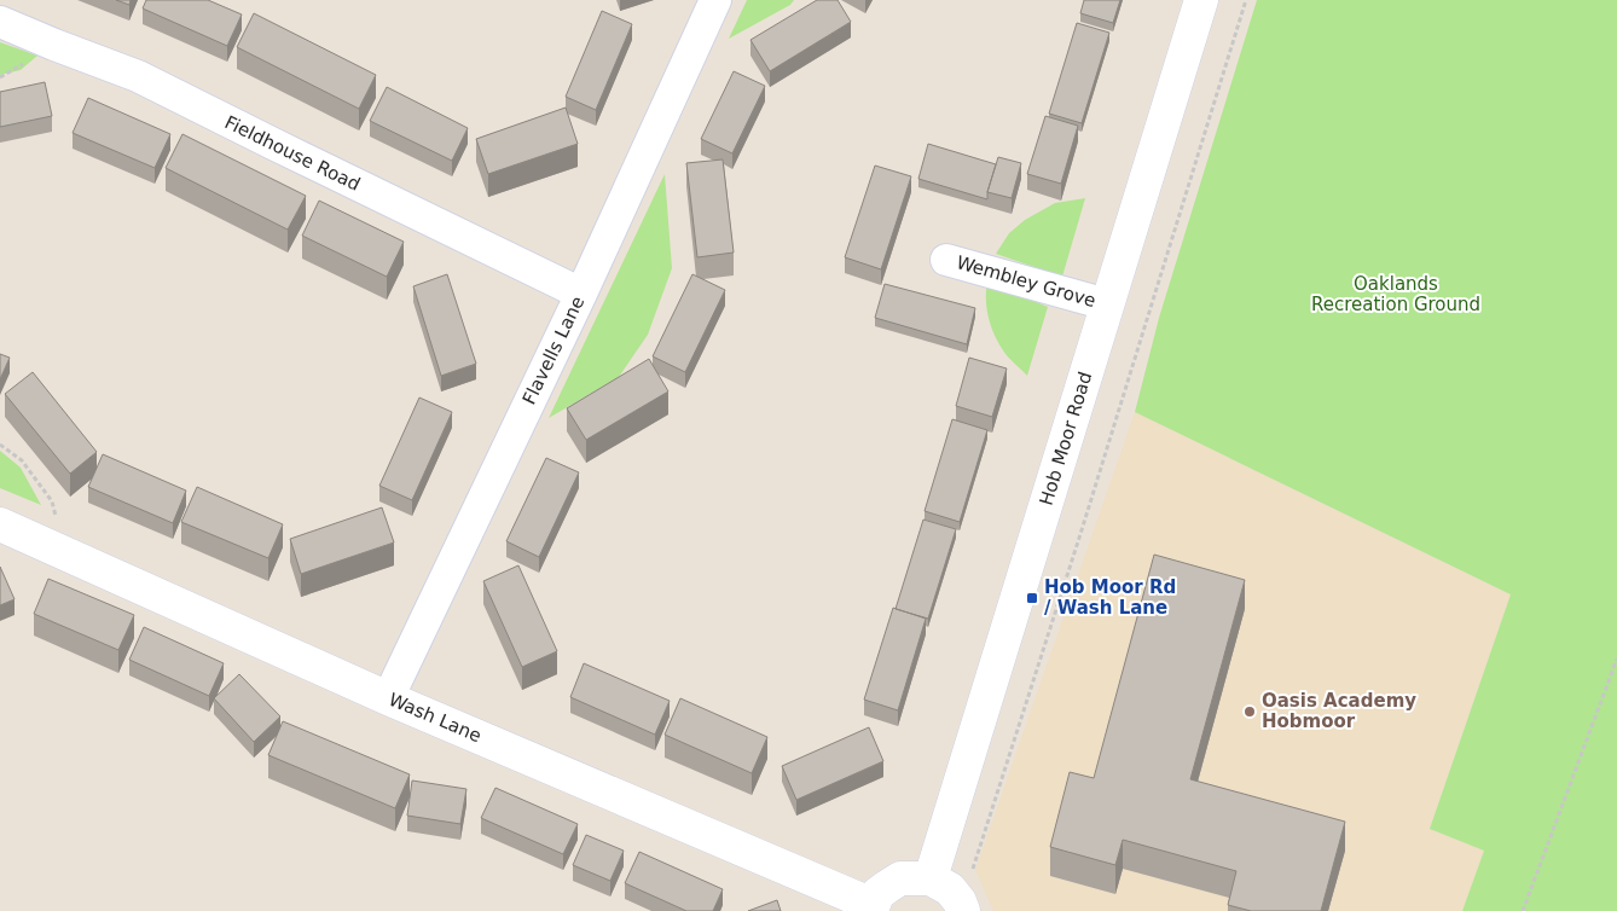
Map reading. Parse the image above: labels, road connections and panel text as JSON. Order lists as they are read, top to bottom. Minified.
{"streets":{"street":["Fieldhouse Road","Wembley Grove","Flavells Lane","Hob Moor Road","Wash Lane"]},"crossings":[["Fieldhouse Road","Flavells Lane"],["Wembley Grove","Hob Moor Road"],["Flavells Lane","Wash Lane"],["Hob Moor Road","Wash Lane"]],"parks":["Oaklands Recreation Ground"],"places":{"transit":["Hob Moor Rd / Wash Lane"],"other":["Oasis Academy Hobmoor"]}}
